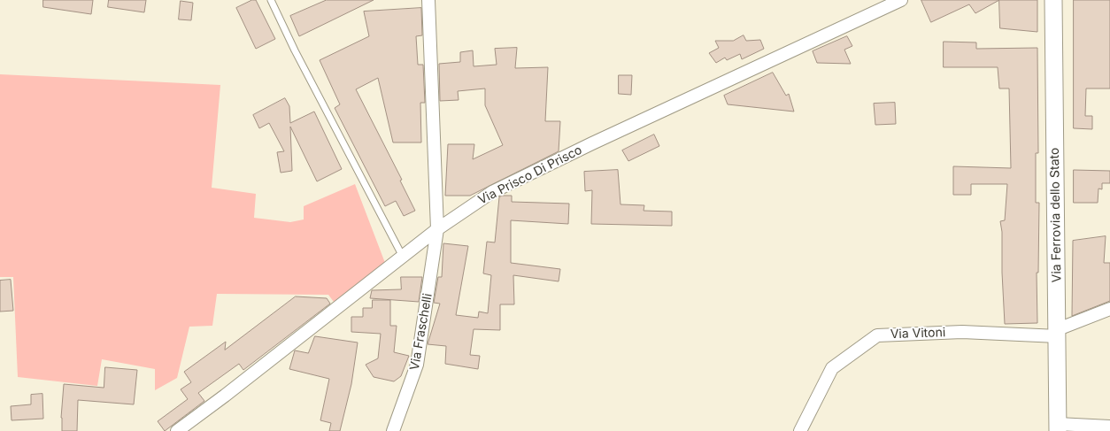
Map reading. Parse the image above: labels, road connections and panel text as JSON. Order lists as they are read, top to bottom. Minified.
{"streets":{"main road":["Via Ferrovia dello Stato"],"street":["Via Prisco Di Prisco","Via Fraschelli","Via Vitoni"]},"crossings":[["Via Prisco Di Prisco","Via Fraschelli"],["Via Ferrovia dello Stato","Via Vitoni"]]}
